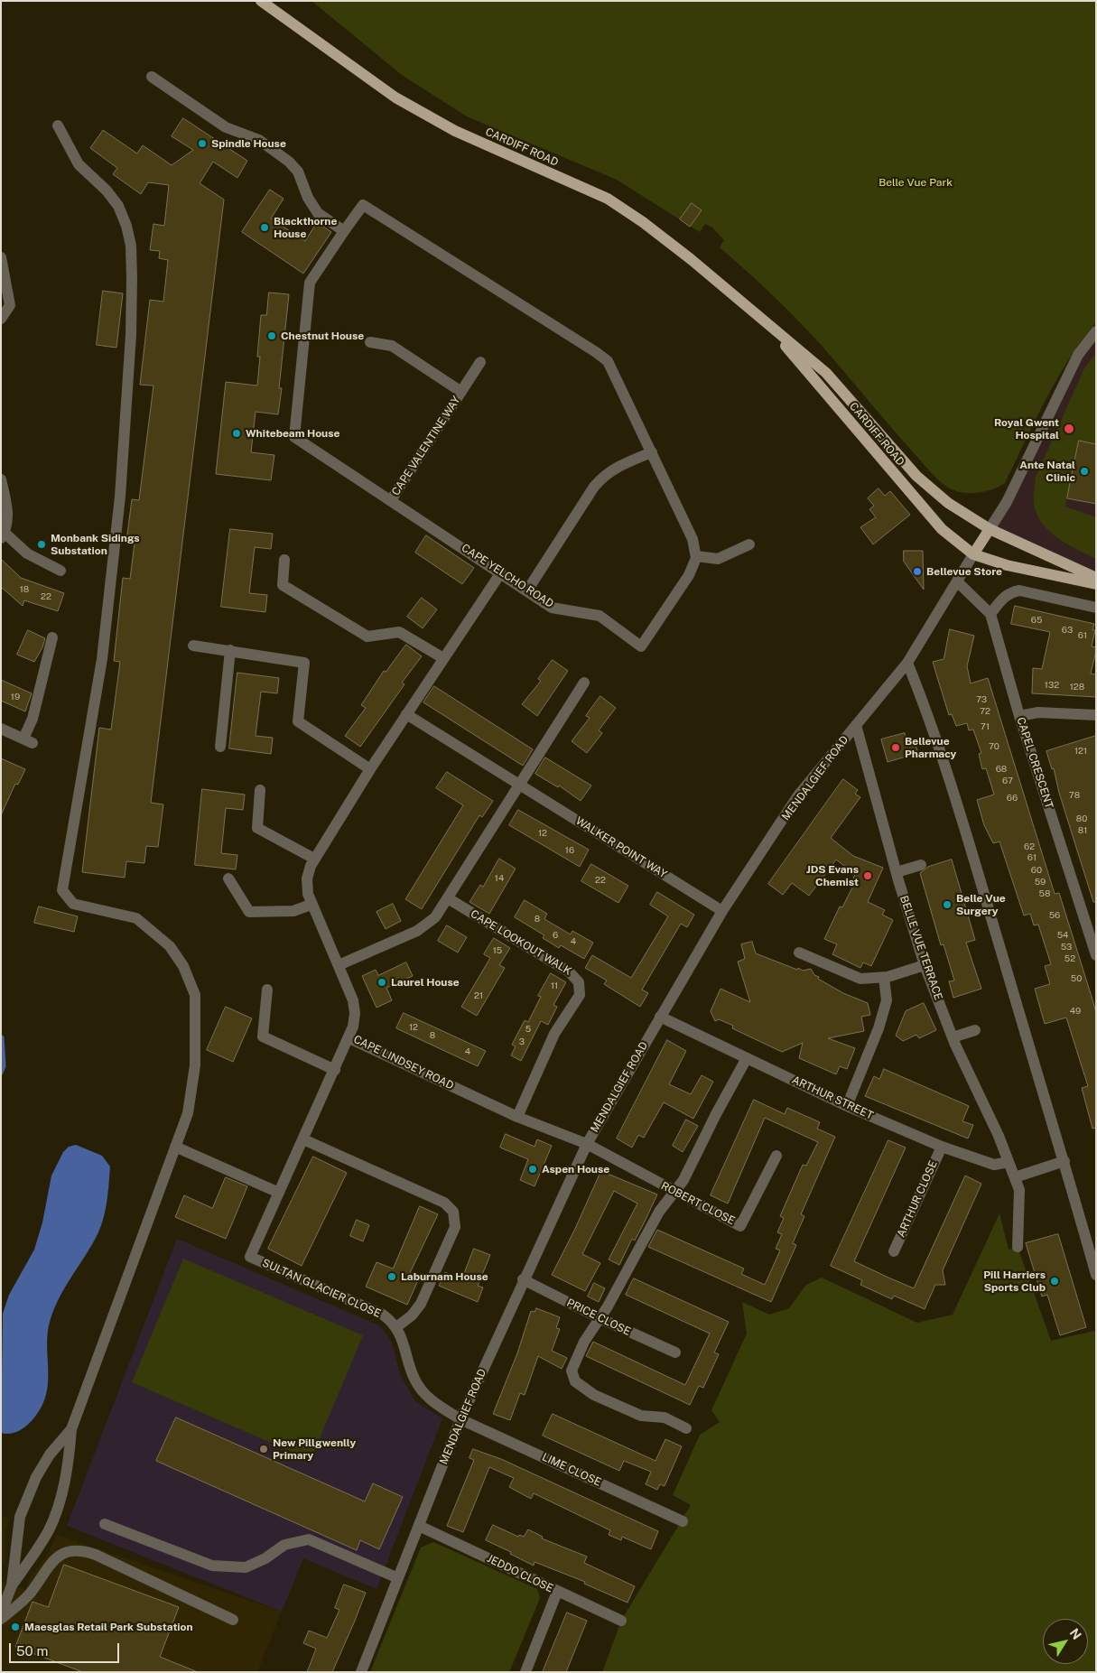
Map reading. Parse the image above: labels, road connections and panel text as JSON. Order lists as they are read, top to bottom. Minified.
{"streets":{"main road":["CARDIFF ROAD"],"street":["CAPE VALENTINE WAY","CAPE YELCHO ROAD","CAPEL CRESCENT","MENDALGIEF ROAD","WALKER POINT WAY","CAPE LOOKOUT WALK","BELLE VUE TERRACE","CAPE LINDSEY ROAD","ARTHUR STREET","ARTHUR CLOSE","ROBERT CLOSE","SULTAN GLACIER CLOSE","PRICE CLOSE","LIME CLOSE","JEDDO CLOSE"]},"crossings":[["CARDIFF ROAD","MENDALGIEF ROAD"],["CAPE VALENTINE WAY","CAPE YELCHO ROAD"],["CAPE YELCHO ROAD","CAPE LINDSEY ROAD"],["CAPEL CRESCENT","MENDALGIEF ROAD"],["MENDALGIEF ROAD","WALKER POINT WAY"],["MENDALGIEF ROAD","BELLE VUE TERRACE"],["MENDALGIEF ROAD","CAPE LINDSEY ROAD"],["MENDALGIEF ROAD","ARTHUR STREET"],["MENDALGIEF ROAD","ROBERT CLOSE"],["MENDALGIEF ROAD","SULTAN GLACIER CLOSE"],["MENDALGIEF ROAD","PRICE CLOSE"],["MENDALGIEF ROAD","LIME CLOSE"],["MENDALGIEF ROAD","JEDDO CLOSE"],["WALKER POINT WAY","CAPE LINDSEY ROAD"],["CAPE LOOKOUT WALK","CAPE LINDSEY ROAD"],["BELLE VUE TERRACE","ARTHUR STREET"],["CAPE LINDSEY ROAD","ROBERT CLOSE"],["CAPE LINDSEY ROAD","SULTAN GLACIER CLOSE"],["ARTHUR STREET","ARTHUR CLOSE"],["SULTAN GLACIER CLOSE","LIME CLOSE"]],"parks":["Belle Vue Park"],"places":["Spindle House","Blackthorne House","Chestnut House","Royal Gwent Hospital","Whitebeam House","Ante Natal Clinic","Monbank Sidings Substation","Bellevue Store","Bellevue Pharmacy","JDS Evans Chemist","Belle Vue Surgery","Laurel House","Aspen House","Laburnam House","Pill Harriers Sports Club","New Pillgwenlly Primary","Maesglas Retail Park Substation"],"house_numbers":["18","22","65","63","61","132","128","19","73","72","71","70","121","68","67","78","66","80","81","12","62","16","61","60","14","22","59","58","56","8","6","54","4","53","15","52","50","11","21","49","12","5","8","3","4"],"scale_bar":"50 m","north":"top right"}
